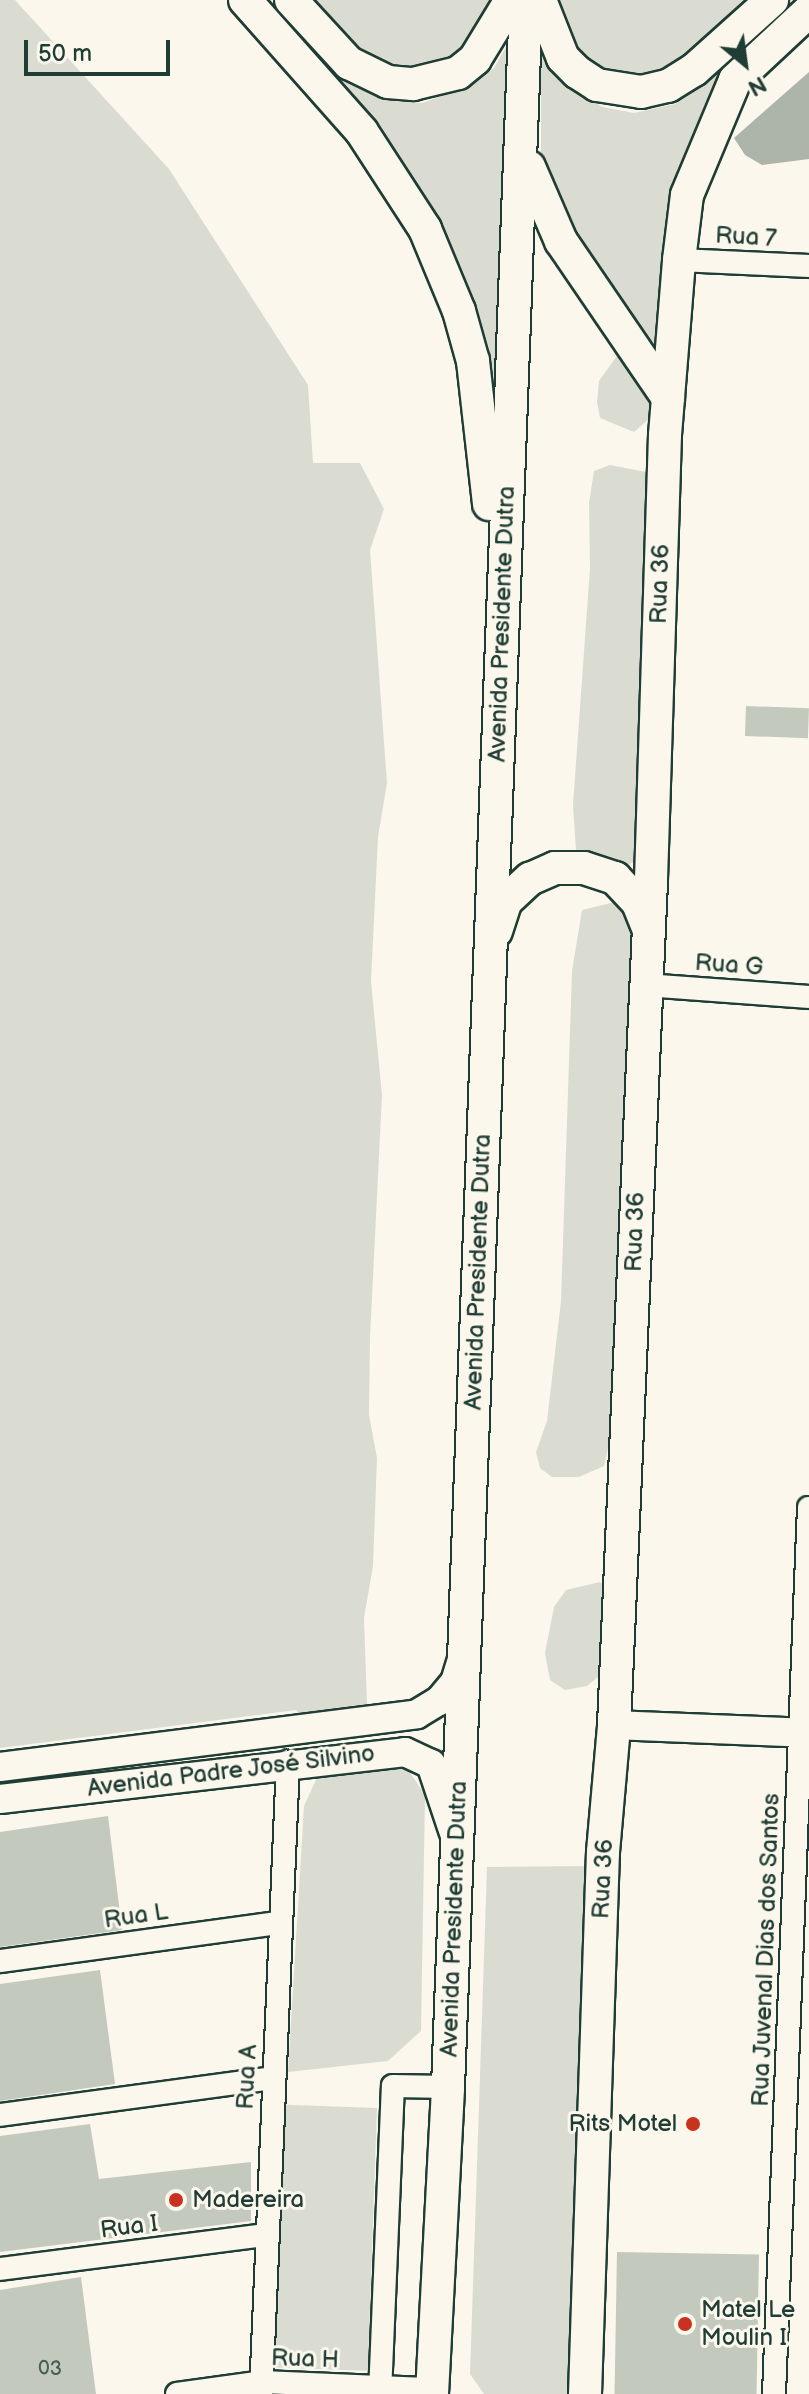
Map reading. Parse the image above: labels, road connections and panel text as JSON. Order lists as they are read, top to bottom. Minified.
{"streets":{"highway":["Rua 36","Avenida Presidente Dutra"],"main road":["Avenida Padre José Silvino"],"street":["Rua 7","Rua G","Rua L","Rua Juvenal Dias dos Santos","Rua A","Rua I","Rua H"]},"crossings":[["Rua 7","Rua 36"],["Rua 36","Rua G"],["Avenida Presidente Dutra","Avenida Padre José Silvino"],["Avenida Presidente Dutra","Rua H"],["Avenida Padre José Silvino","Rua A"],["Rua L","Rua A"],["Rua A","Rua I"],["Rua A","Rua H"]],"places":["Rits Motel","Madereira","Matel Le Moulin I"],"house_numbers":["03"],"scale_bar":"50 m","north":"bottom right"}
